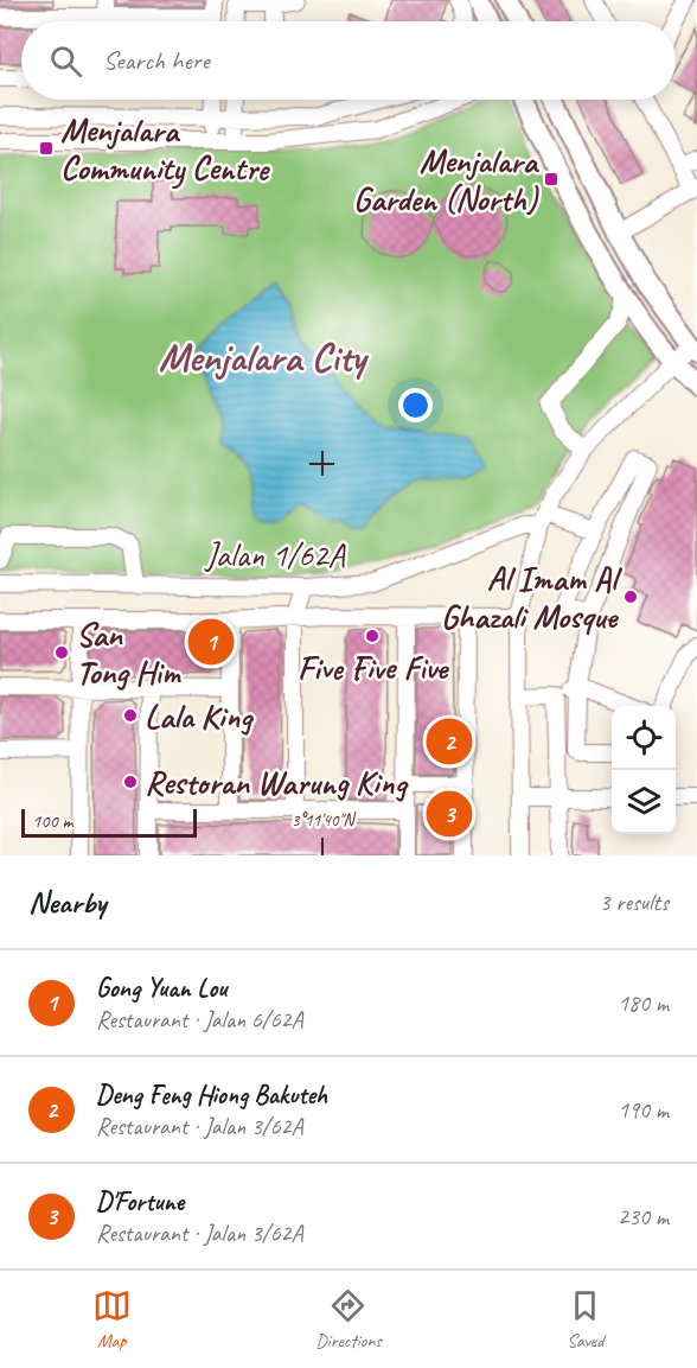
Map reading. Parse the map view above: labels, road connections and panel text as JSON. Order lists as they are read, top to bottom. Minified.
{"streets":{"street":["Jalan 1/62A"]},"districts":["Menjalara City"],"places":{"transit":["Menjalara Community Centre","Menjalara Garden (North)"],"other":["Al Imam Al Ghazali Mosque","Five Five Five","San Tong Him","Lala King","Restoran Warung King"]},"scale_bar":"100 m","page":{"search":"Search here","pins":["1","2","3"],"scale":"100 m","heading":["Nearby","3 results"],"list":[{"mark":"1","name":"Gong Yuan Lou","note":"Restaurant · Jalan 6/62A","value":"180 m"},{"mark":"2","name":"Deng Feng Hiong Bakuteh","note":"Restaurant · Jalan 3/62A","value":"190 m"},{"mark":"3","name":"D'Fortune","note":"Restaurant · Jalan 3/62A","value":"230 m"}],"nav":["Map","Directions","Saved"]},"coordinates":["3°11'40\"N"]}
